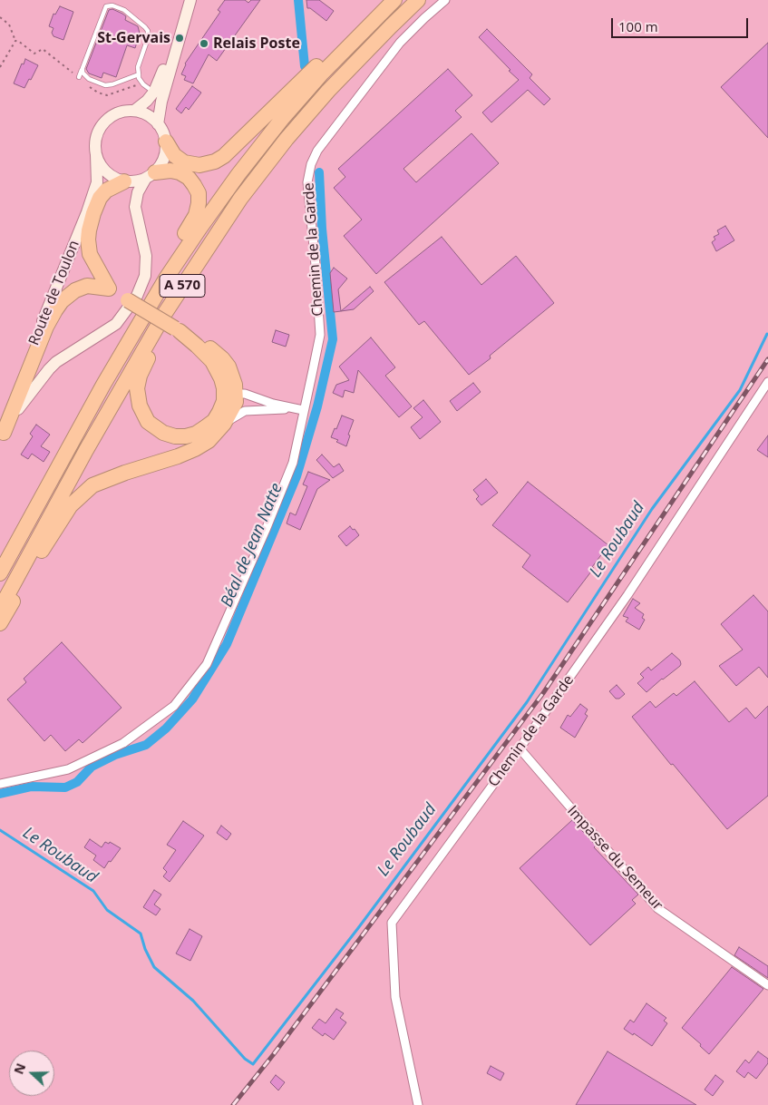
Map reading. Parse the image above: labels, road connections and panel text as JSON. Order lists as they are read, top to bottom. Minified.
{"streets":{"highway":["A 570"],"main road":["Route de Toulon"],"street":["Chemin de la Garde","Impasse du Semeur"]},"crossings":[["Chemin de la Garde","Impasse du Semeur"]],"water":["Le Roubaud","Béal de Jean Natte"],"places":["St-Gervais","Relais Poste"],"scale_bar":"100 m","north":"left"}
